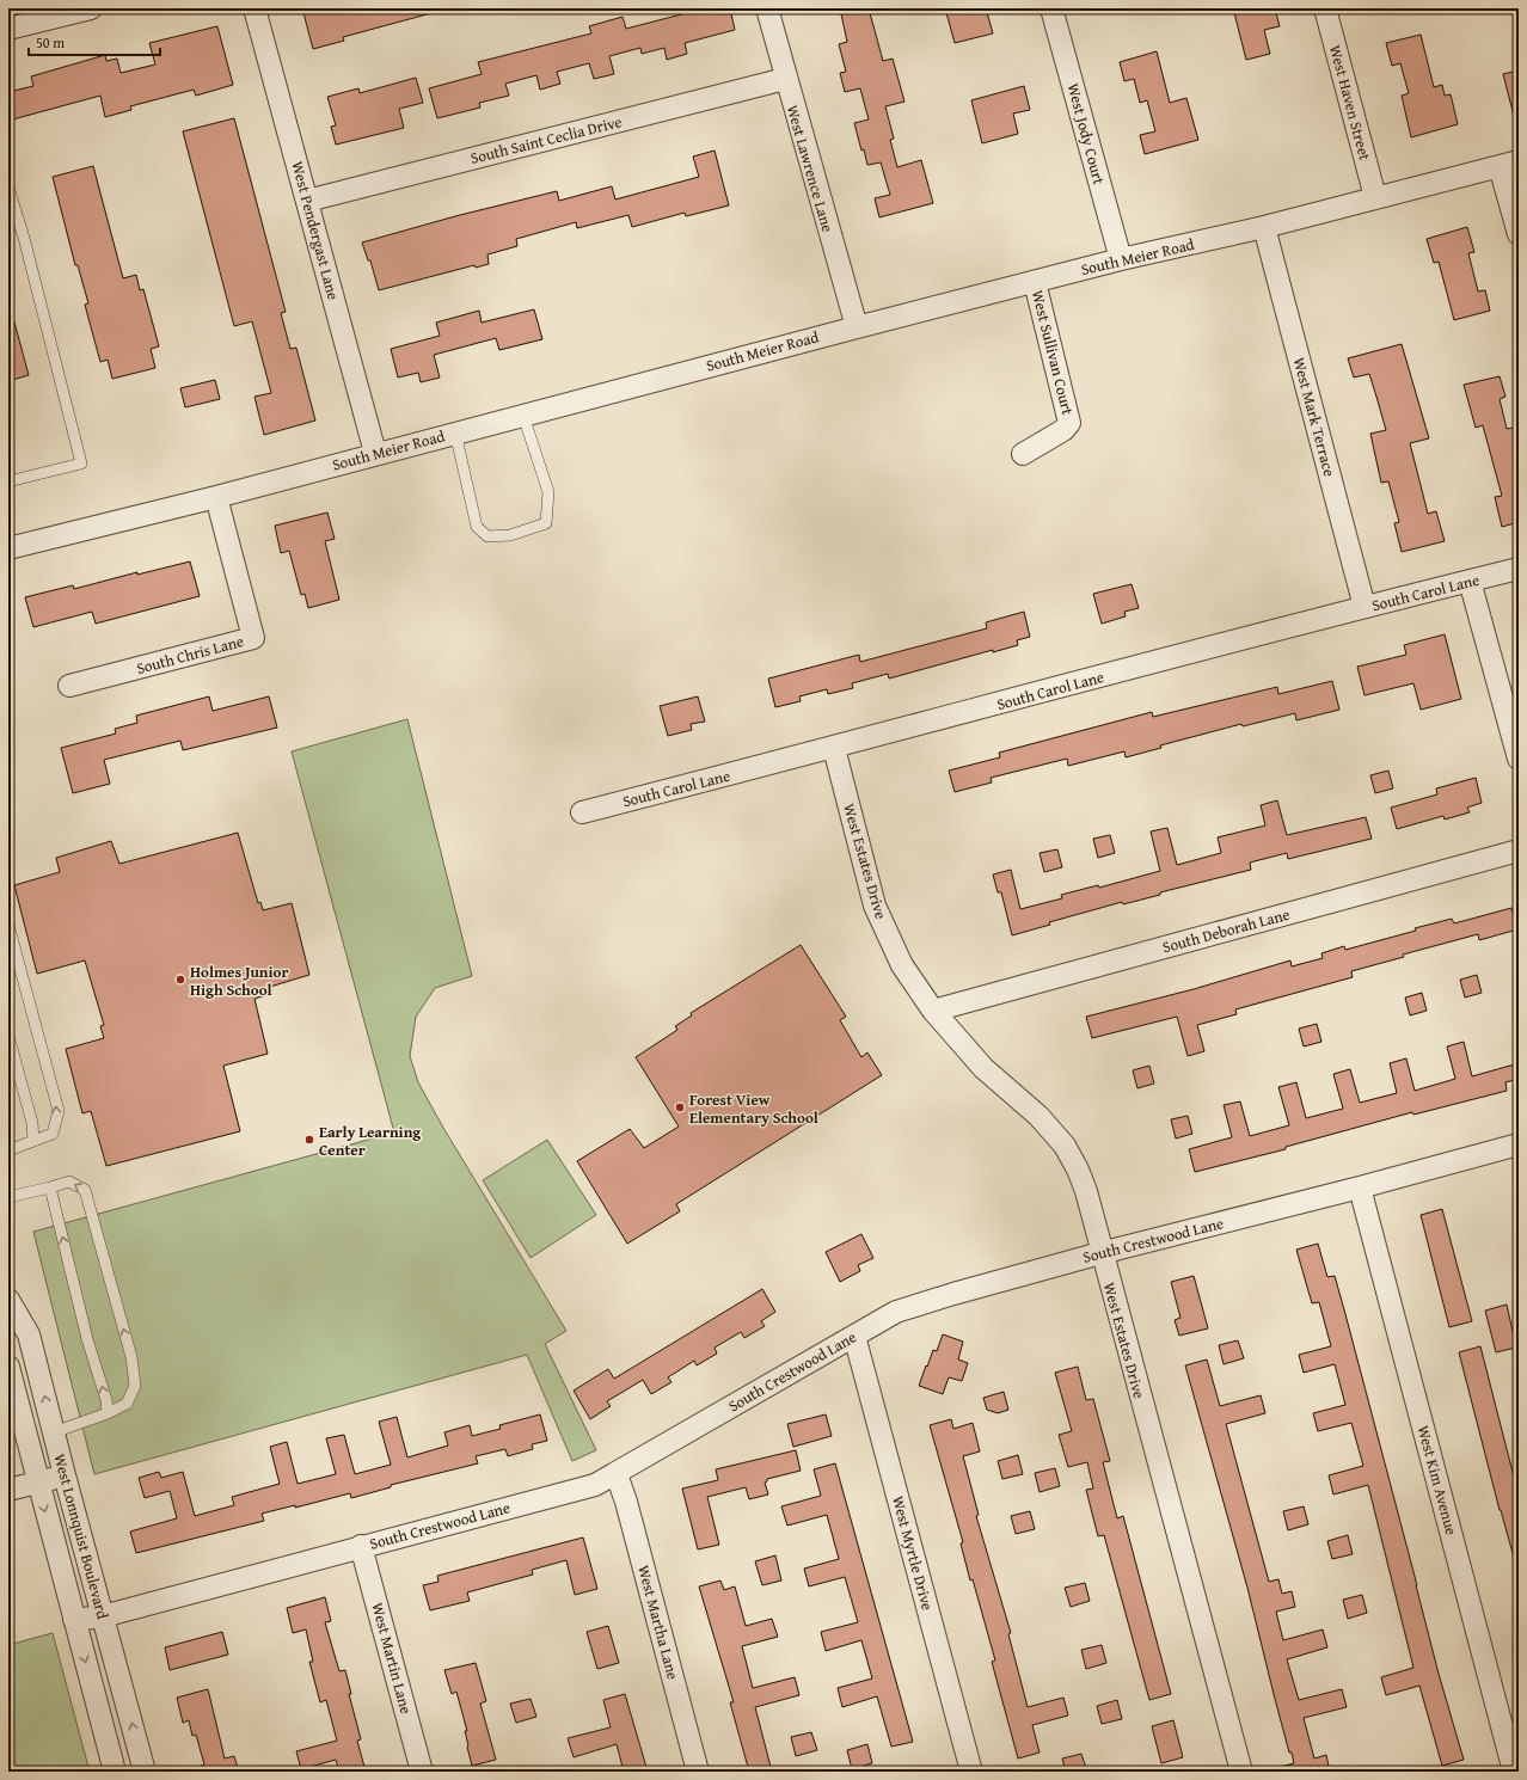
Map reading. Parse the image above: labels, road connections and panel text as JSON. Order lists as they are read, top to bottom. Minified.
{"streets":{"street":["West Haven Street","West Jody Court","South Saint Ceclia Drive","West Lawrence Lane","West Pendergast Lane","South Meier Road","West Sullivan Court","West Mark Terrace","South Carol Lane","South Chris Lane","West Estates Drive","South Deborah Lane","South Crestwood Lane","West Kim Avenue","West Lonnquist Boulevard","West Myrtle Drive","West Martha Lane","West Martin Lane"]},"crossings":[["West Haven Street","South Meier Road"],["West Jody Court","South Meier Road"],["South Saint Ceclia Drive","West Lawrence Lane"],["South Saint Ceclia Drive","West Pendergast Lane"],["West Lawrence Lane","South Meier Road"],["West Pendergast Lane","South Meier Road"],["South Meier Road","West Sullivan Court"],["South Meier Road","West Mark Terrace"],["South Meier Road","South Chris Lane"],["West Mark Terrace","South Carol Lane"],["South Carol Lane","West Estates Drive"],["West Estates Drive","South Deborah Lane"],["West Estates Drive","South Crestwood Lane"],["South Crestwood Lane","West Kim Avenue"],["South Crestwood Lane","West Lonnquist Boulevard"],["South Crestwood Lane","West Myrtle Drive"],["South Crestwood Lane","West Martha Lane"],["South Crestwood Lane","West Martin Lane"]],"places":["Holmes Junior High School","Forest View Elementary School","Early Learning Center"],"scale_bar":"50 m"}
